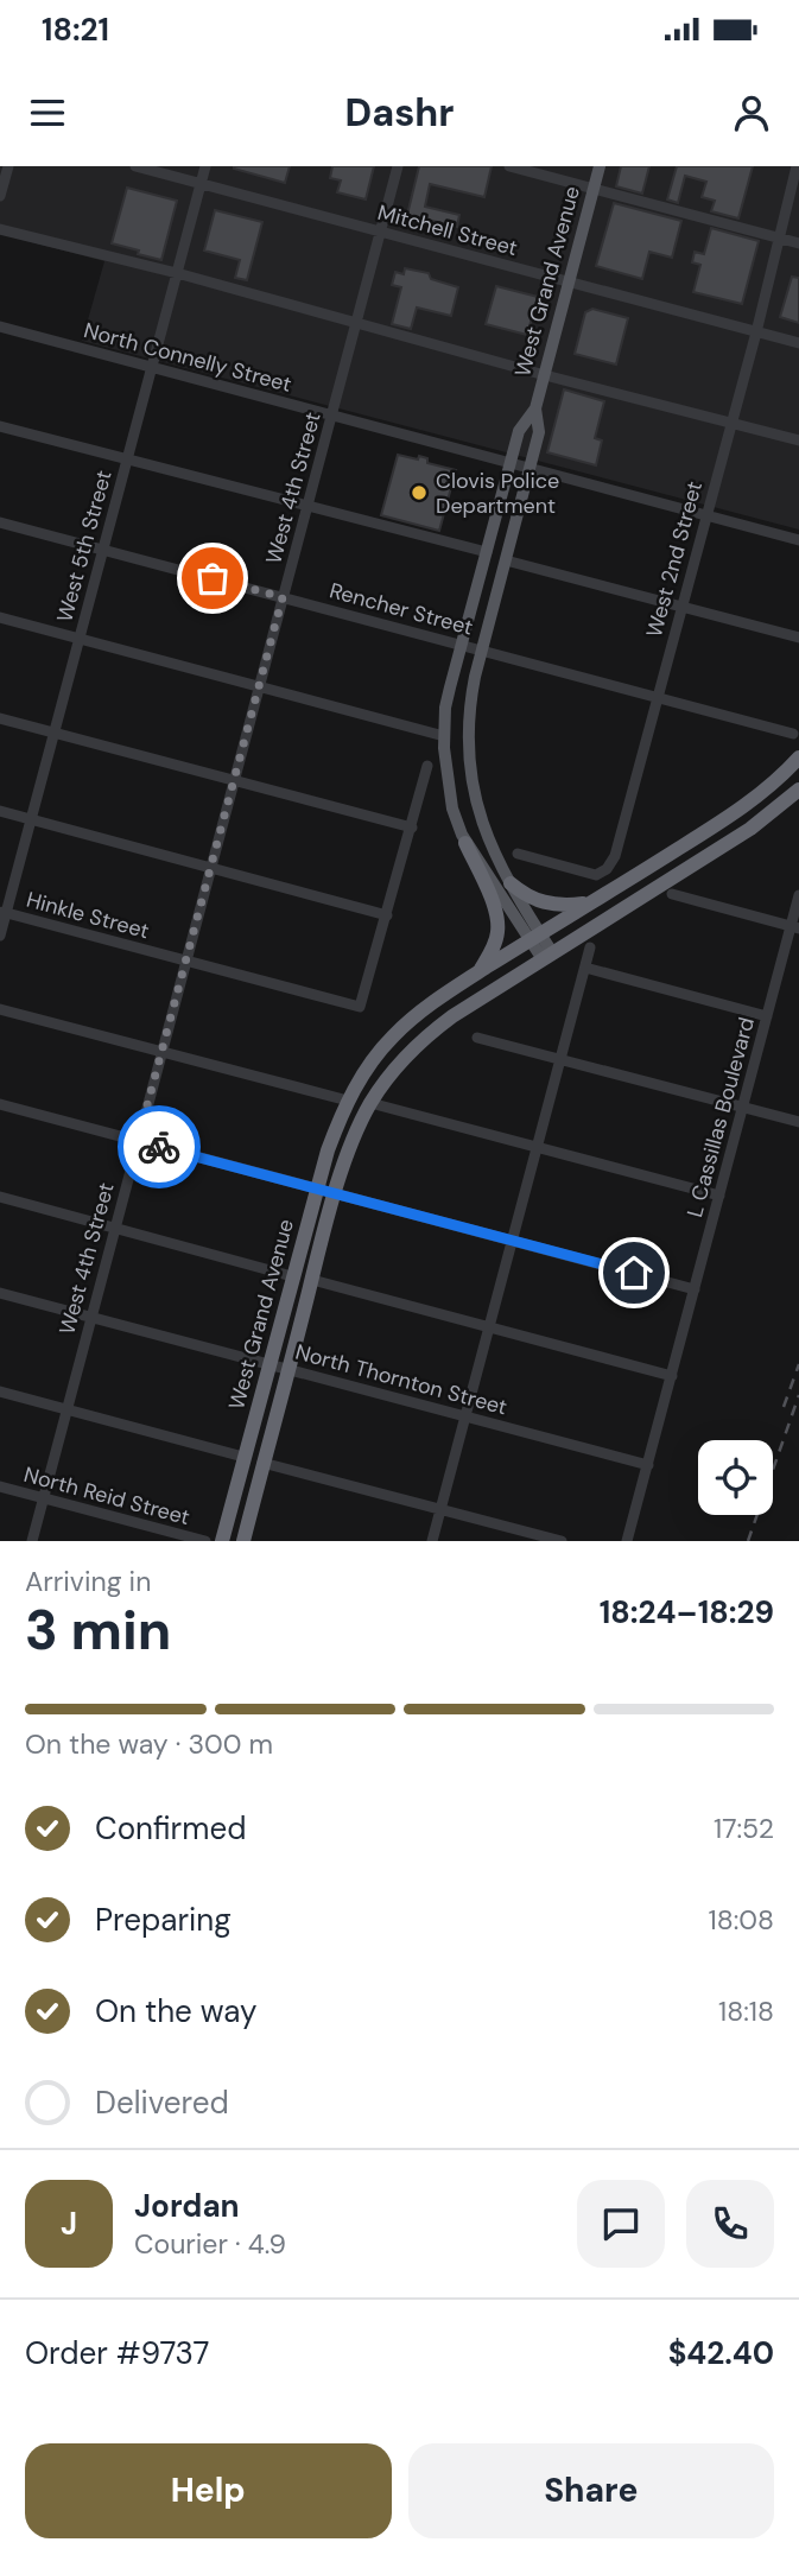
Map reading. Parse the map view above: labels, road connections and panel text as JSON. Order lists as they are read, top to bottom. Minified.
{"streets":{"highway":["West Grand Avenue"],"street":["Mitchell Street","North Connelly Street","West 4th Street","West 5th Street","West 2nd Street","Rencher Street","Hinkle Street","L Cassillas Boulevard","North Thornton Street","North Reid Street"]},"crossings":[["Mitchell Street","West Grand Avenue"],["Mitchell Street","West 4th Street"],["Mitchell Street","West 5th Street"],["Mitchell Street","West 2nd Street"],["West Grand Avenue","North Connelly Street"],["West Grand Avenue","Rencher Street"],["West Grand Avenue","North Thornton Street"],["North Connelly Street","West 4th Street"],["North Connelly Street","West 5th Street"],["North Connelly Street","West 2nd Street"],["West 4th Street","Rencher Street"],["West 4th Street","Hinkle Street"],["West 4th Street","North Thornton Street"],["West 4th Street","North Reid Street"],["West 5th Street","Rencher Street"],["West 5th Street","Hinkle Street"],["West 2nd Street","Rencher Street"],["L Cassillas Boulevard","North Thornton Street"]],"places":["Clovis Police Department"],"page":{"status":"18:21","header":"Dashr","heading":["3 min","Arriving in","18:24–18:29"],"panel":["Jordan","Courier · 4.9","Order #9737","$42.40"],"bar":"On the way · 300 m","list":[["Confirmed","17:52"],["Preparing","18:08"],["On the way","18:18"],"Delivered"],"round":"J","buttons":["Help","Share"]}}
